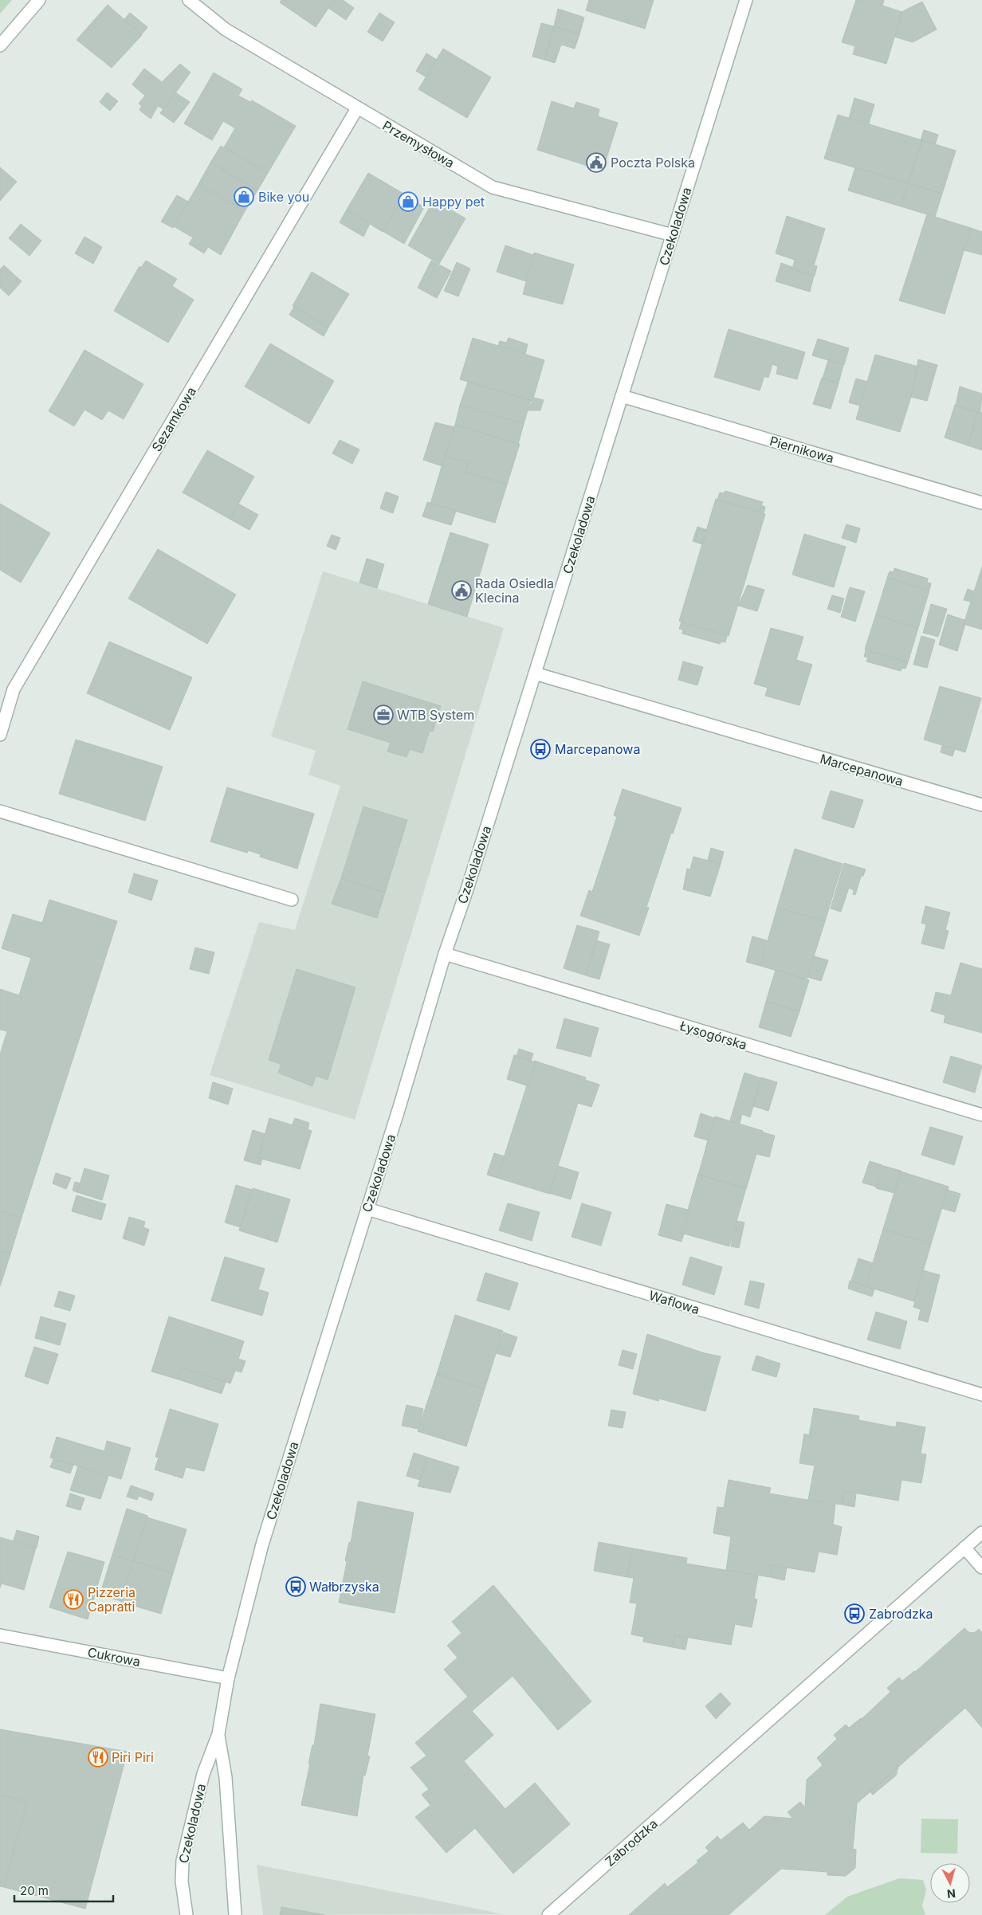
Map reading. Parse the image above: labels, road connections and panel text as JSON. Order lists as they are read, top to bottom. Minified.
{"streets":{"street":["Przemysłowa","Czekoladowa","Sezamkowa","Piernikowa","Marcepanowa","Łysogórska","Waflowa","Cukrowa","Zabrodzka"]},"crossings":[["Przemysłowa","Czekoladowa"],["Przemysłowa","Sezamkowa"],["Czekoladowa","Piernikowa"],["Czekoladowa","Marcepanowa"],["Czekoladowa","Łysogórska"],["Czekoladowa","Waflowa"],["Czekoladowa","Cukrowa"]],"places":{"public building":["Poczta Polska","Rada Osiedla Klecina"],"shop":["Bike you","Happy pet"],"office":["WTB System"],"bus stop":["Marcepanowa","Wałbrzyska","Zabrodzka"],"restaurant":["Pizzeria Capratti","Piri Piri"]},"scale_bar":"20 m","north":"bottom"}
